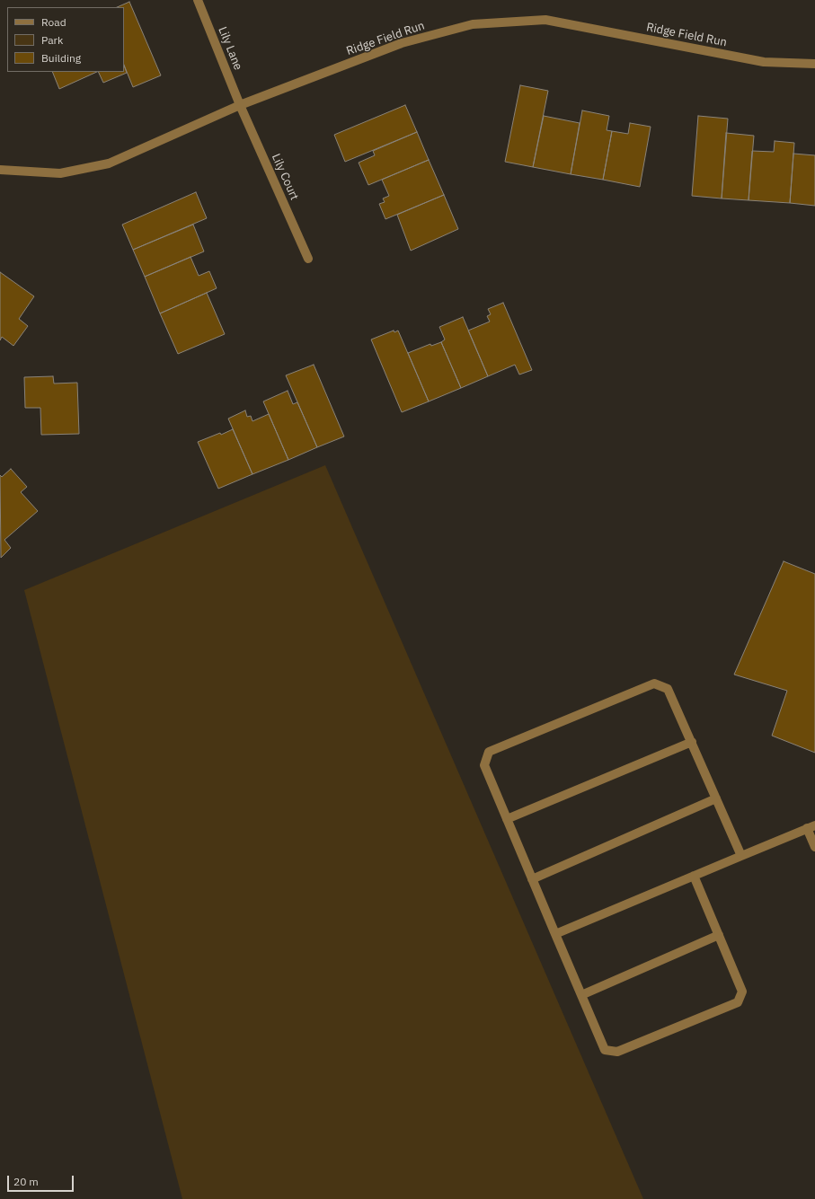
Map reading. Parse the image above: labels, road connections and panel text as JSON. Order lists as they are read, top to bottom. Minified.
{"streets":{"street":["Ridge Field Run","Lily Lane","Lily Court"]},"crossings":[["Ridge Field Run","Lily Lane"],["Ridge Field Run","Lily Court"],["Lily Lane","Lily Court"]],"legend":["Road","Park","Building"],"scale_bar":"20 m"}
